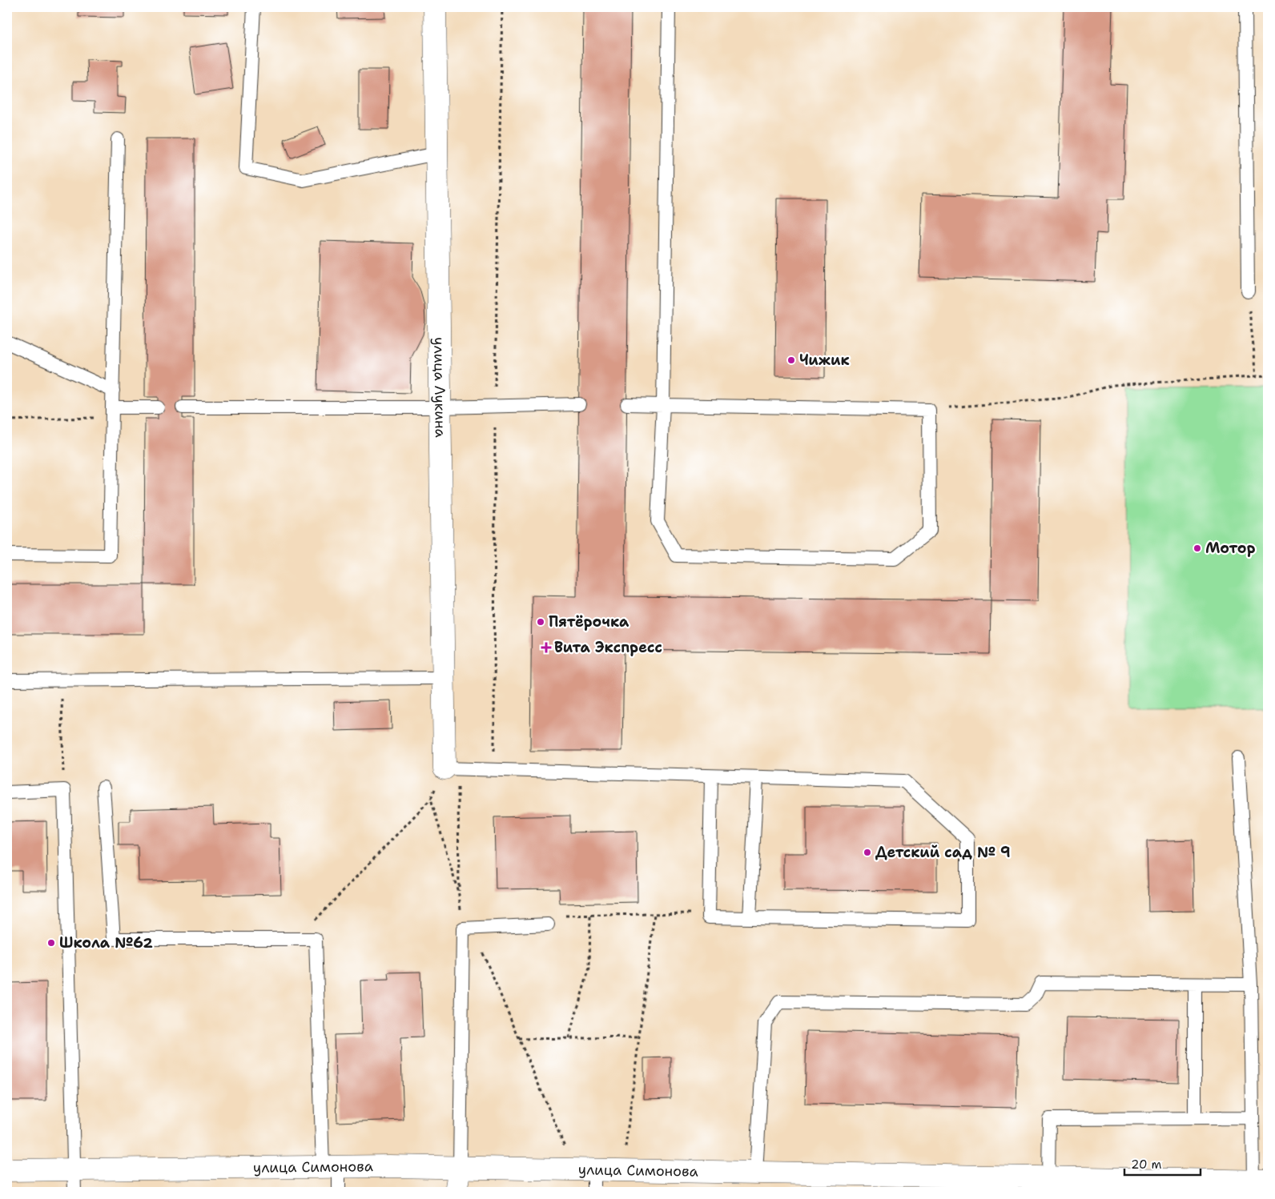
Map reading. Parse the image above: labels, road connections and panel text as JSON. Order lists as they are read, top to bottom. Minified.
{"streets":{"street":["улица Лукина","улица Симонова"]},"places":{"other":["Чижик","Мотор","Пятёрочка","Детский сад № 9","Школа №62"],"health":["Вита Экспресс"]},"scale_bar":"20 m"}
